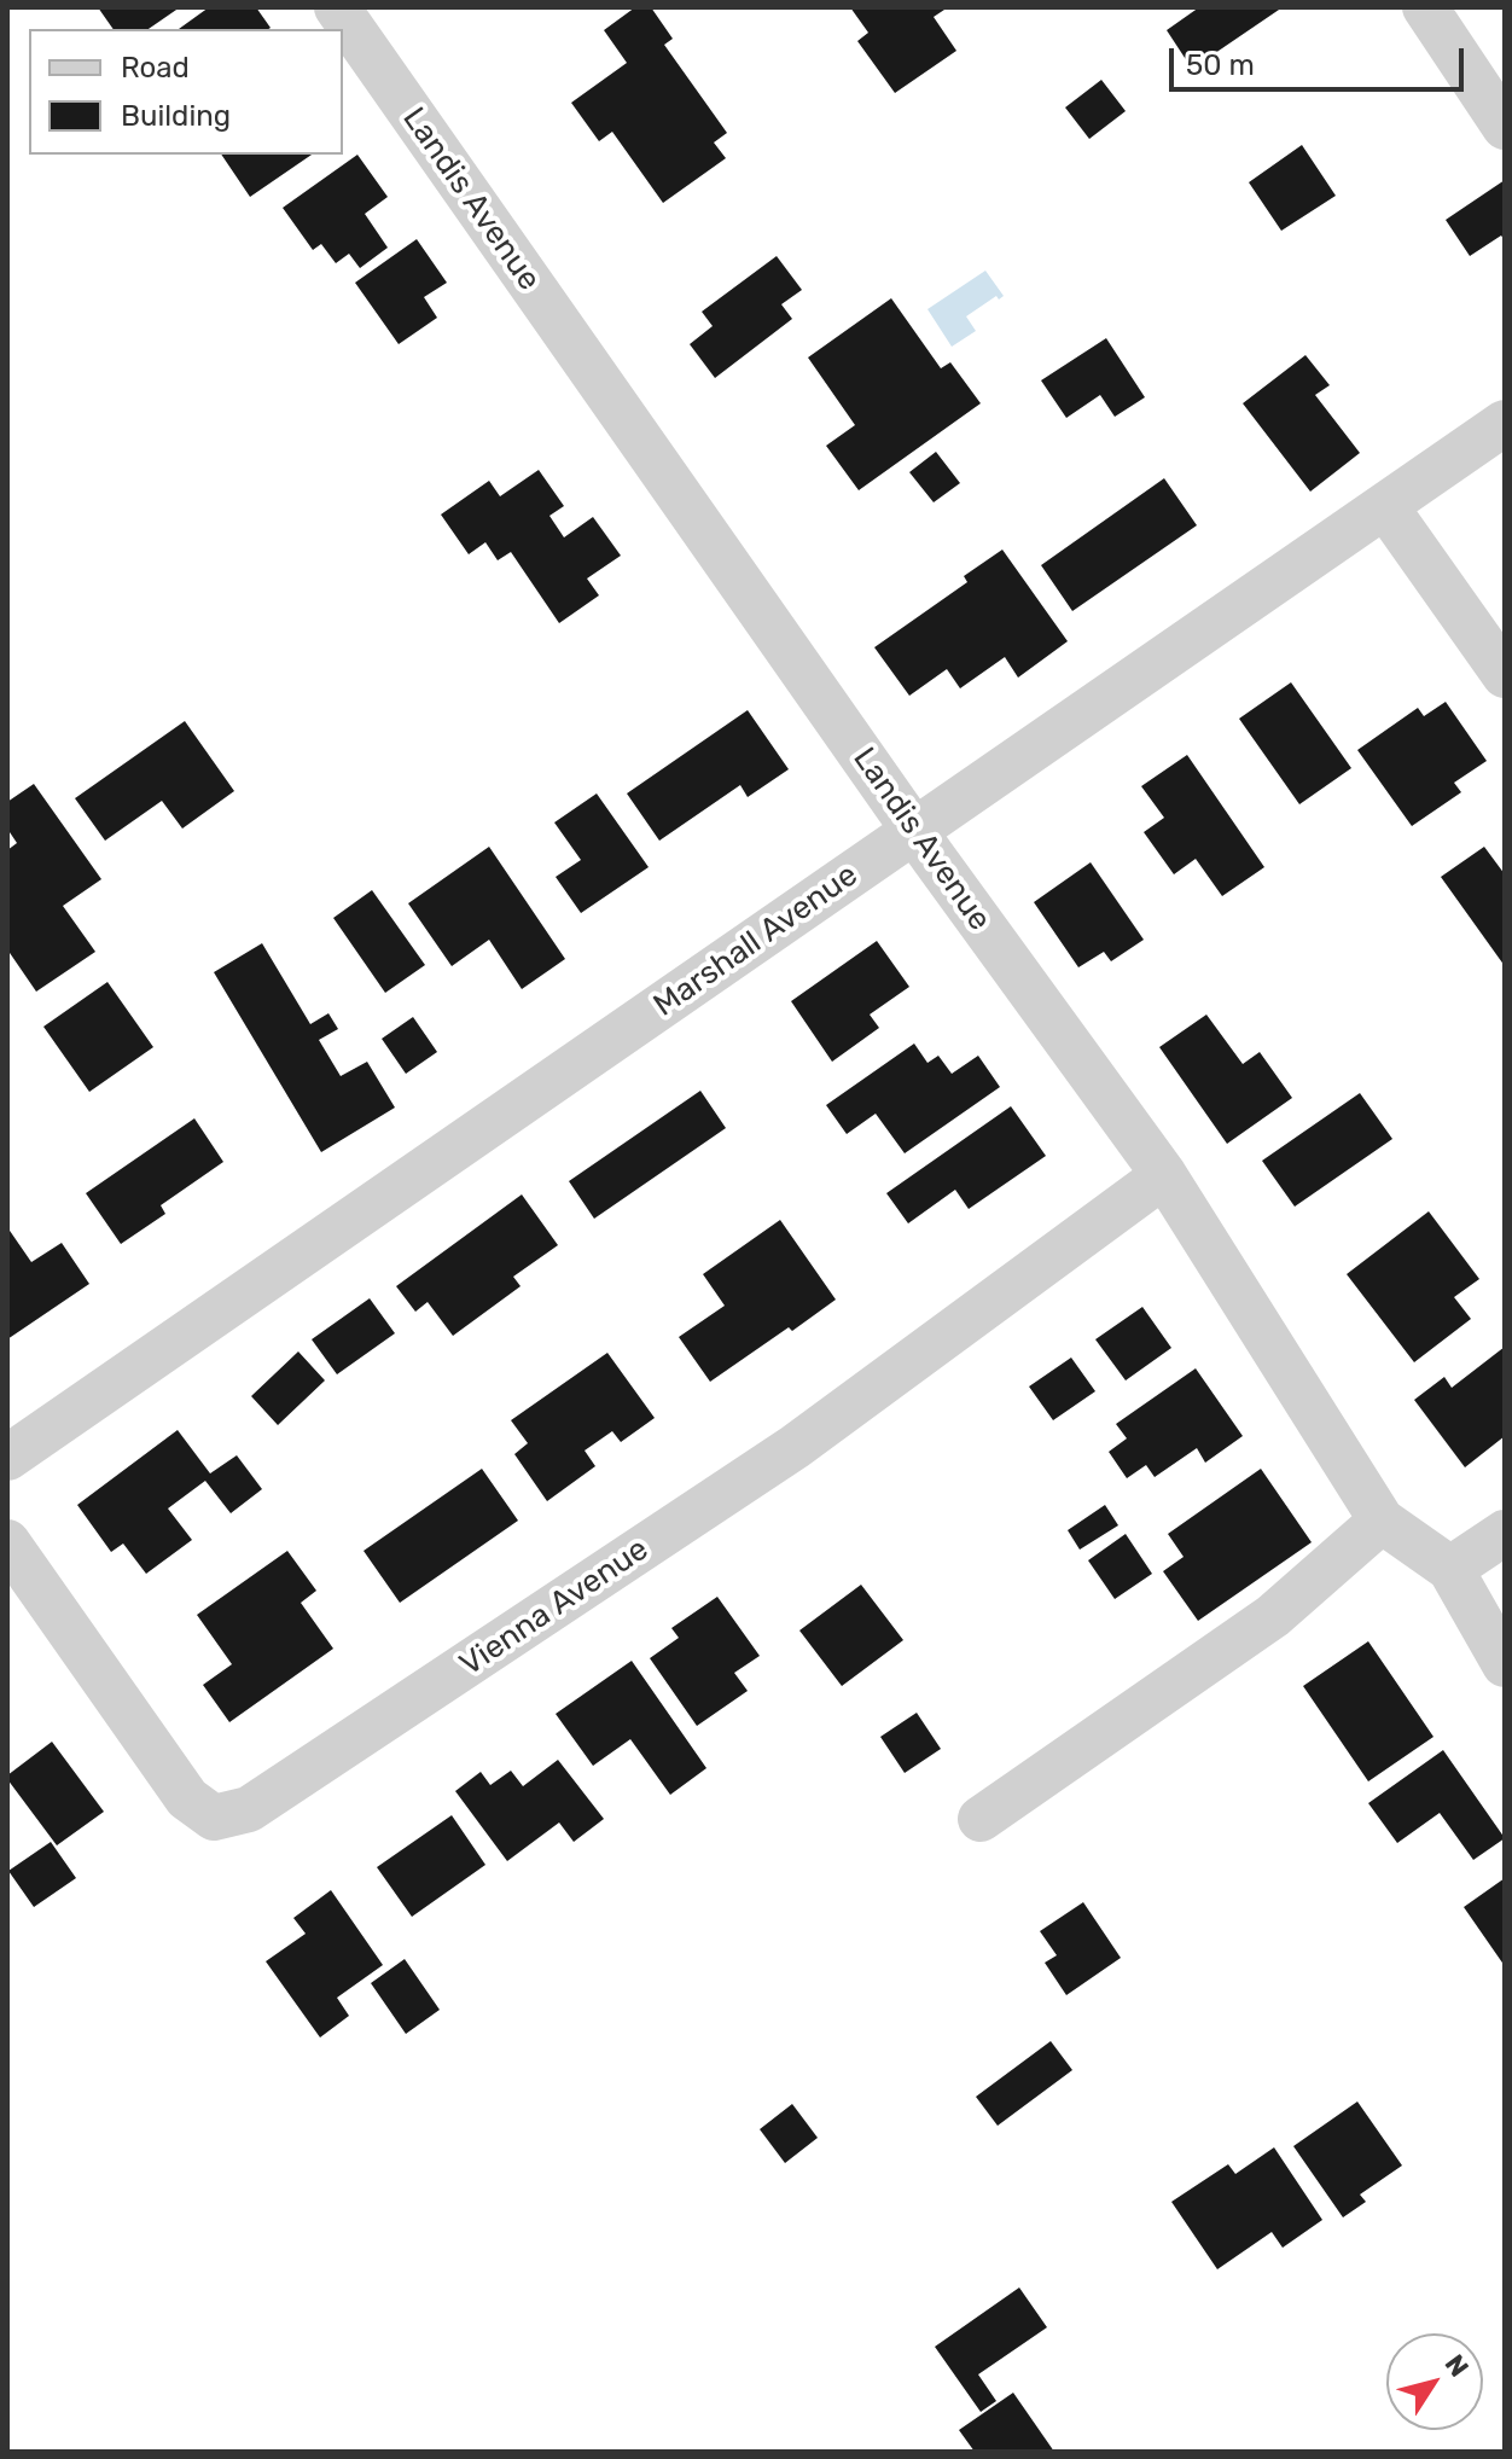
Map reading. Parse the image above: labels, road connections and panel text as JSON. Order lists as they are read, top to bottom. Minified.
{"streets":{"street":["Landis Avenue","Marshall Avenue","Vienna Avenue"]},"crossings":[["Landis Avenue","Marshall Avenue"],["Landis Avenue","Vienna Avenue"]],"legend":["Road","Building"],"scale_bar":"50 m","north":"top right"}
